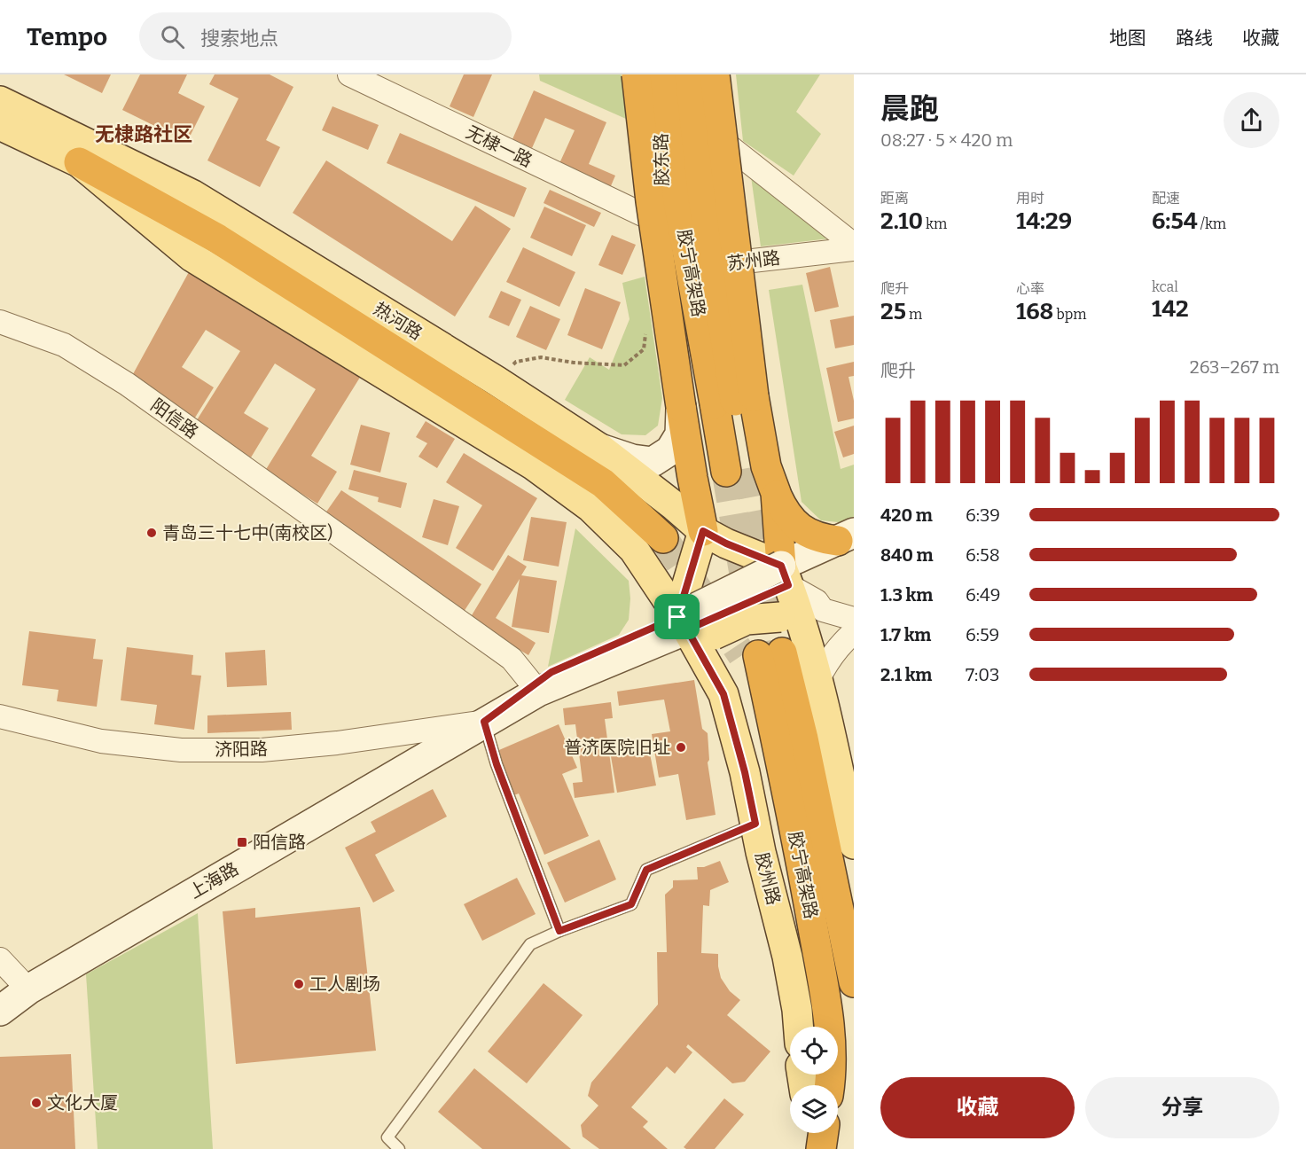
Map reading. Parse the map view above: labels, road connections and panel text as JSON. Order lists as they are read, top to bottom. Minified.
{"streets":{"highway":["胶宁高架路"],"main road":["热河路","胶州路"],"street":["无棣一路","胶东路","苏州路","阳信路","济阳路","上海路"]},"crossings":[["无棣一路","胶东路"],["无棣一路","苏州路"],["胶东路","苏州路"],["胶东路","胶宁高架路"],["热河路","上海路"],["阳信路","上海路"],["济阳路","上海路"],["胶州路","上海路"]],"districts":["无棣路社区"],"places":{"other":["青岛三十七中(南校区)","普济医院旧址","工人剧场","文化大厦"],"transit":["阳信路"]},"page":{"header":"Tempo","search":"搜索地点","nav":["地图","路线","收藏"],"heading":["晨跑","08:27 · 5 × 420 m"],"stats":[["距离","2.10 km"],["用时","14:29"],["配速","6:54 /km"],["爬升","25 m"],["心率","168 bpm"],["kcal","142"]],"chart":["爬升","263–267 m"],"list":[{"name":"420 m","note":"6:39"},{"name":"840 m","note":"6:58"},{"name":"1.3 km","note":"6:49"},{"name":"1.7 km","note":"6:59"},{"name":"2.1 km","note":"7:03"}],"buttons":["收藏","分享"]}}
